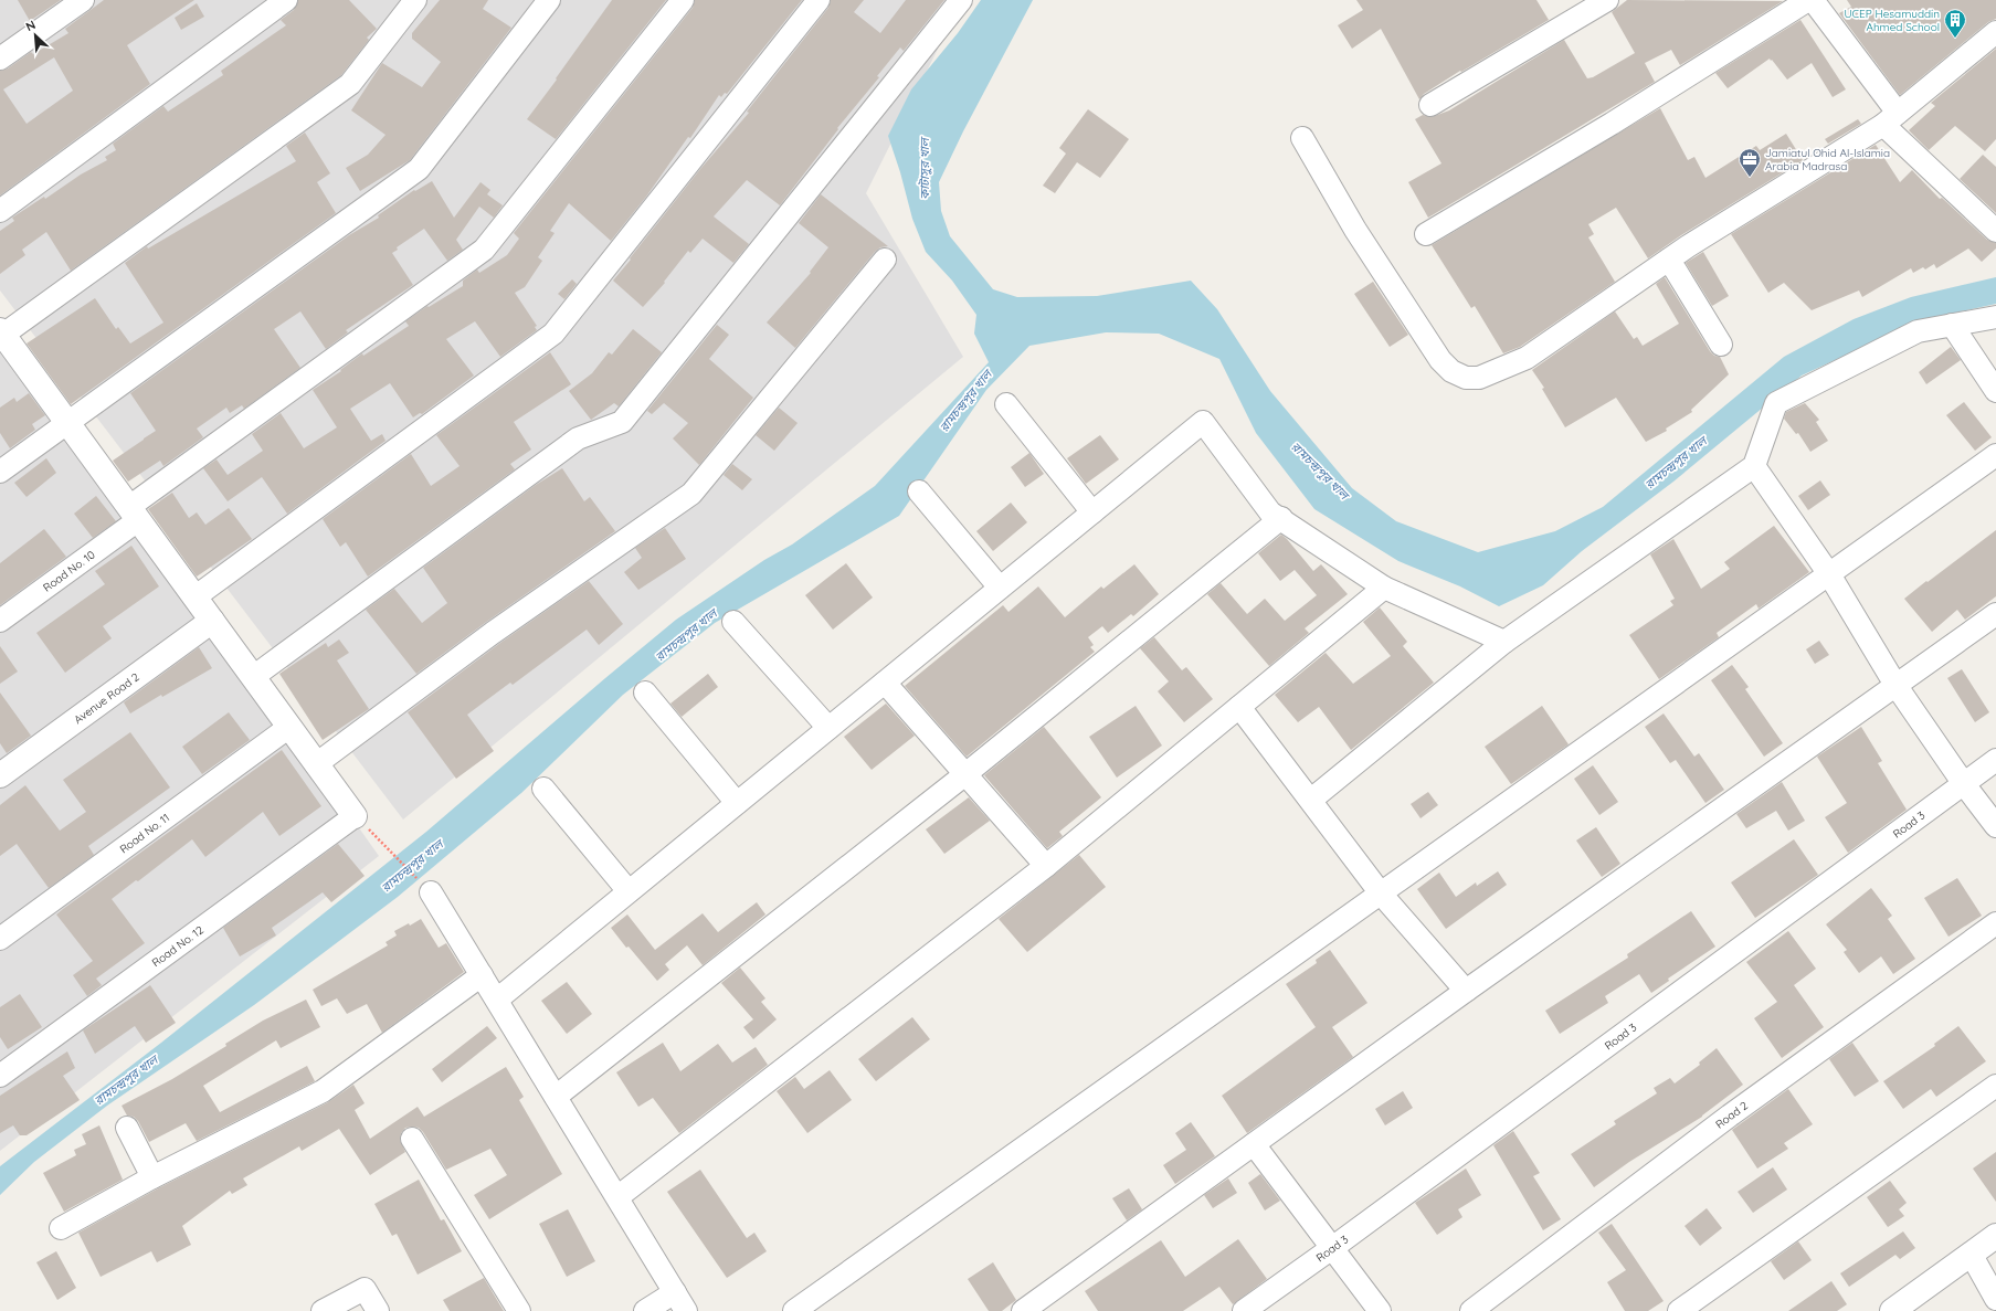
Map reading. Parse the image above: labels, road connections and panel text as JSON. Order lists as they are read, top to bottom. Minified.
{"streets":{"street":["Road No. 10","Avenue Road 2","Road 3","Road No. 11","Road No. 12","Road 2"]},"water":["কাটাসুর খাল","রামচন্দ্রপুর খাল"],"places":{"building":["UCEP Hesamuddin Ahmed School"],"office":["Jamiatul Ohid Al-Islamia Arabia Madrasa"]},"north":"top left"}
